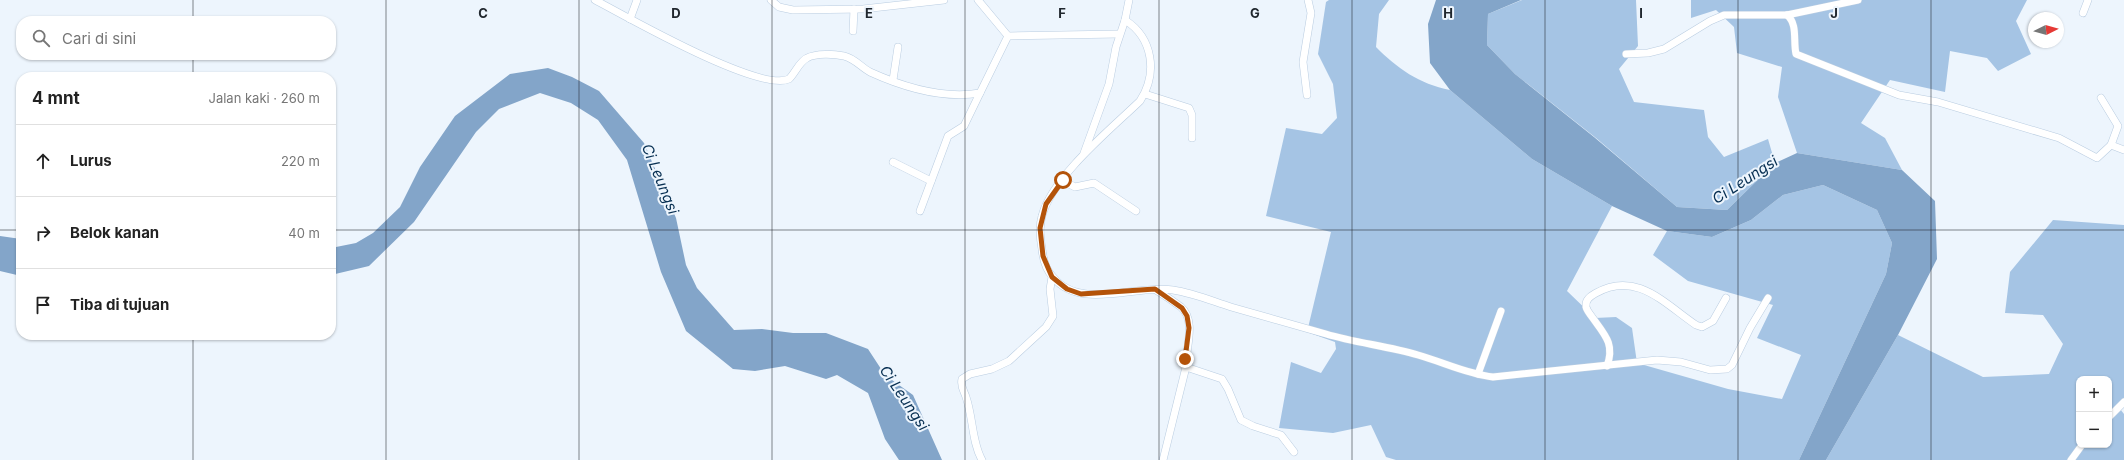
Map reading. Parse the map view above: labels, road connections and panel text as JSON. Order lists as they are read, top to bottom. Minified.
{"water":["Ci Leungsi"],"north":"right","page":{"search":"Cari di sini","heading":["4 mnt","Jalan kaki · 260 m"],"list":[["Lurus","220 m"],["Belok kanan","40 m"],"Tiba di tujuan"],"map_buttons":["+","−"]},"grid":{"columns":["C","D","E","F","G","H","I","J"]}}
